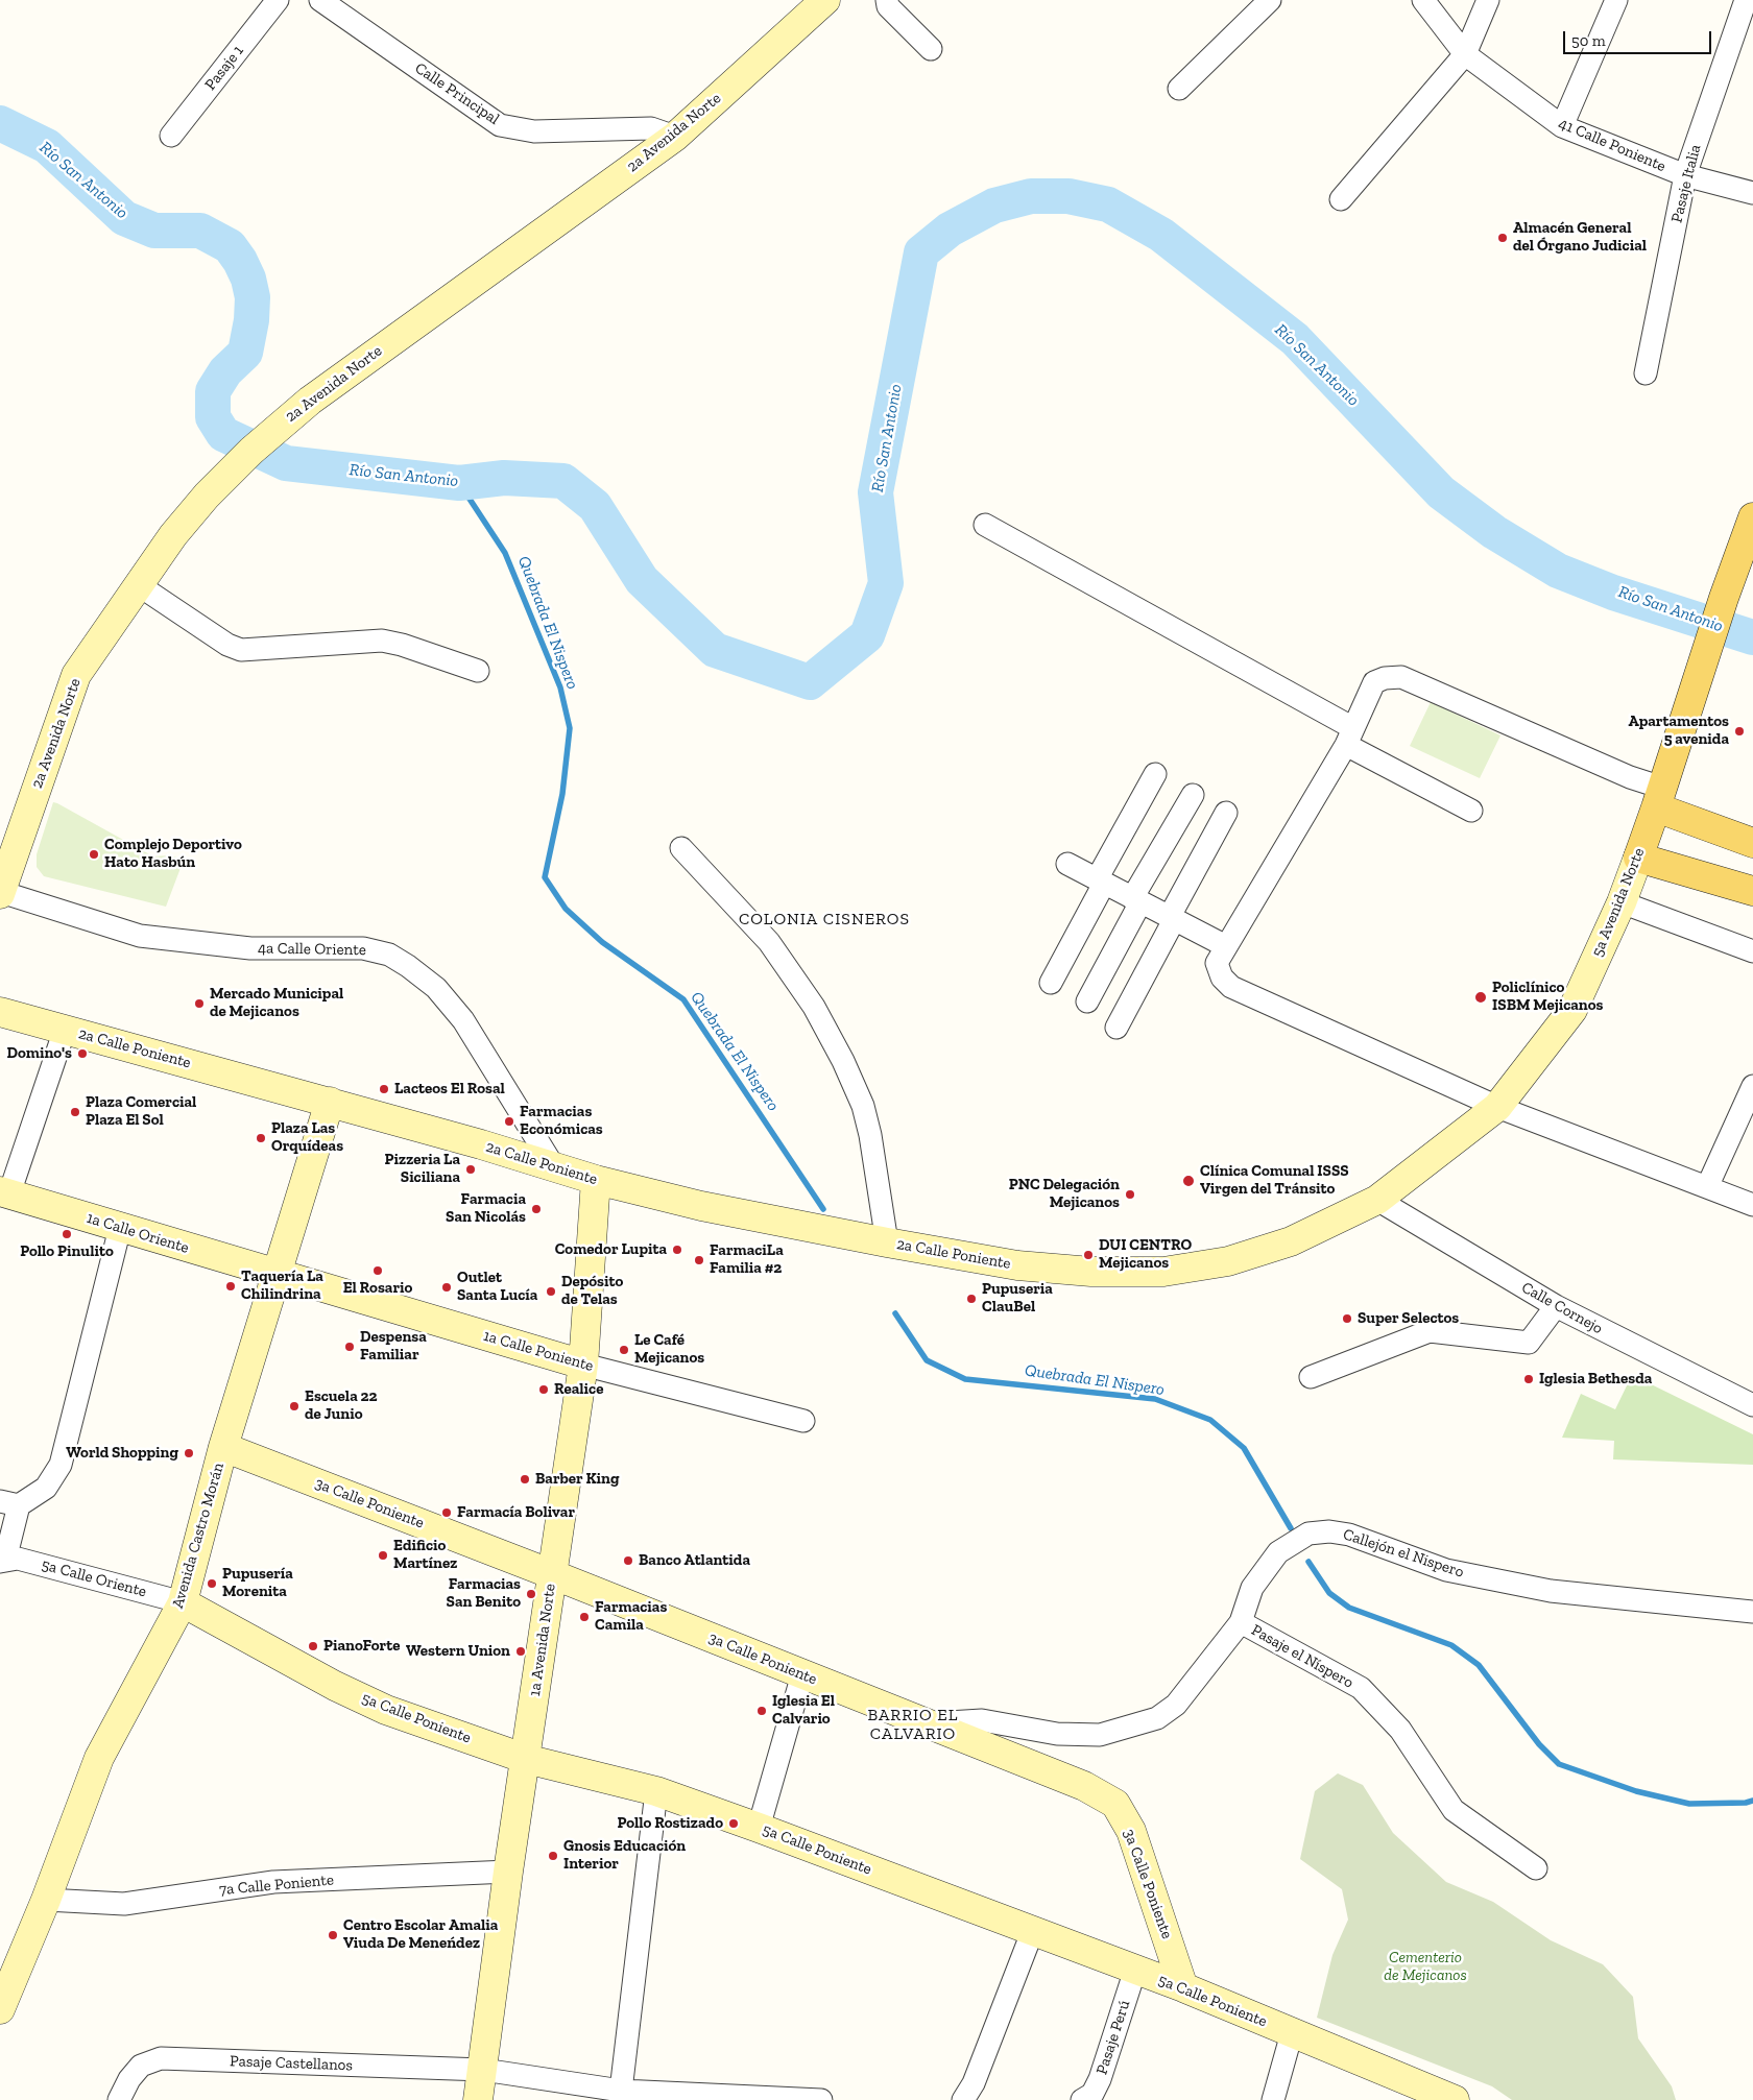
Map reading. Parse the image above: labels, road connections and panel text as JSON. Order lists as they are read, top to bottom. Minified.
{"streets":{"main road":["2a Avenida Norte","5a Avenida Norte","2a Calle Poniente","1a Calle Oriente","1a Calle Poniente","3a Calle Poniente","Avenida Castro Morán","1a Avenida Norte","5a Calle Poniente"],"street":["Pasaje 1","Calle Principal","41 Calle Poniente","Pasaje Italia","4a Calle Oriente","Calle Cornejo","Callejón el Nispero","5a Calle Oriente","Pasaje el Níspero","7a Calle Poniente","Pasaje Perú","Pasaje Castellanos"]},"crossings":[["Calle Principal","2a Avenida Norte"],["2a Avenida Norte","4a Calle Oriente"],["41 Calle Poniente","Pasaje Italia"],["5a Avenida Norte","2a Calle Poniente"],["5a Avenida Norte","Calle Cornejo"],["4a Calle Oriente","2a Calle Poniente"],["2a Calle Poniente","Avenida Castro Morán"],["2a Calle Poniente","1a Avenida Norte"],["1a Calle Oriente","1a Calle Poniente"],["1a Calle Oriente","Avenida Castro Morán"],["1a Calle Poniente","Avenida Castro Morán"],["1a Calle Poniente","1a Avenida Norte"],["3a Calle Poniente","Avenida Castro Morán"],["3a Calle Poniente","Callejón el Nispero"],["3a Calle Poniente","1a Avenida Norte"],["3a Calle Poniente","5a Calle Poniente"],["Avenida Castro Morán","5a Calle Oriente"],["Avenida Castro Morán","5a Calle Poniente"],["Avenida Castro Morán","7a Calle Poniente"],["Callejón el Nispero","Pasaje el Níspero"],["5a Calle Oriente","5a Calle Poniente"],["1a Avenida Norte","5a Calle Poniente"],["1a Avenida Norte","7a Calle Poniente"],["1a Avenida Norte","Pasaje Castellanos"],["5a Calle Poniente","Pasaje Perú"]],"districts":["COLONIA CISNEROS","BARRIO EL CALVARIO"],"water":["Río San Antonio","Quebrada El Nispero"],"parks":["Cementerio de Mejicanos"],"places":["Almacén General del Órgano Judicial","Apartamentos 5 avenida","Complejo Deportivo Hato Hasbún","Policlínico ISBM Mejicanos","Mercado Municipal de Mejicanos","Domino's","Lacteos El Rosal","Plaza Comercial Plaza El Sol","Farmacias Económicas","Plaza Las Orquídeas","Pizzeria La Siciliana","Clínica Comunal ISSS Virgen del Tránsito","PNC Delegación Mejicanos","Farmacia San Nicolás","Pollo Pinulito","Comedor Lupita","DUI CENTRO Mejicanos","FarmaciLa Familia #2","El Rosario","Taquería La Chilindrina","Outlet Santa Lucía","Depósito de Telas","Pupuseria ClauBel","Super Selectos","Despensa Familiar","Le Café Mejicanos","Iglesia Bethesda","Realice","Escuela 22 de Junio","World Shopping","Barber King","Farmacía Bolivar","Edificio Martínez","Banco Atlantida","Pupusería Morenita","Farmacias San Benito","Farmacias Camila","PianoForte","Western Union","Iglesia El Calvario","Pollo Rostizado","Gnosis Educación Interior","Centro Escolar Amalia Viuda De Meneńdez"],"scale_bar":"50 m"}
